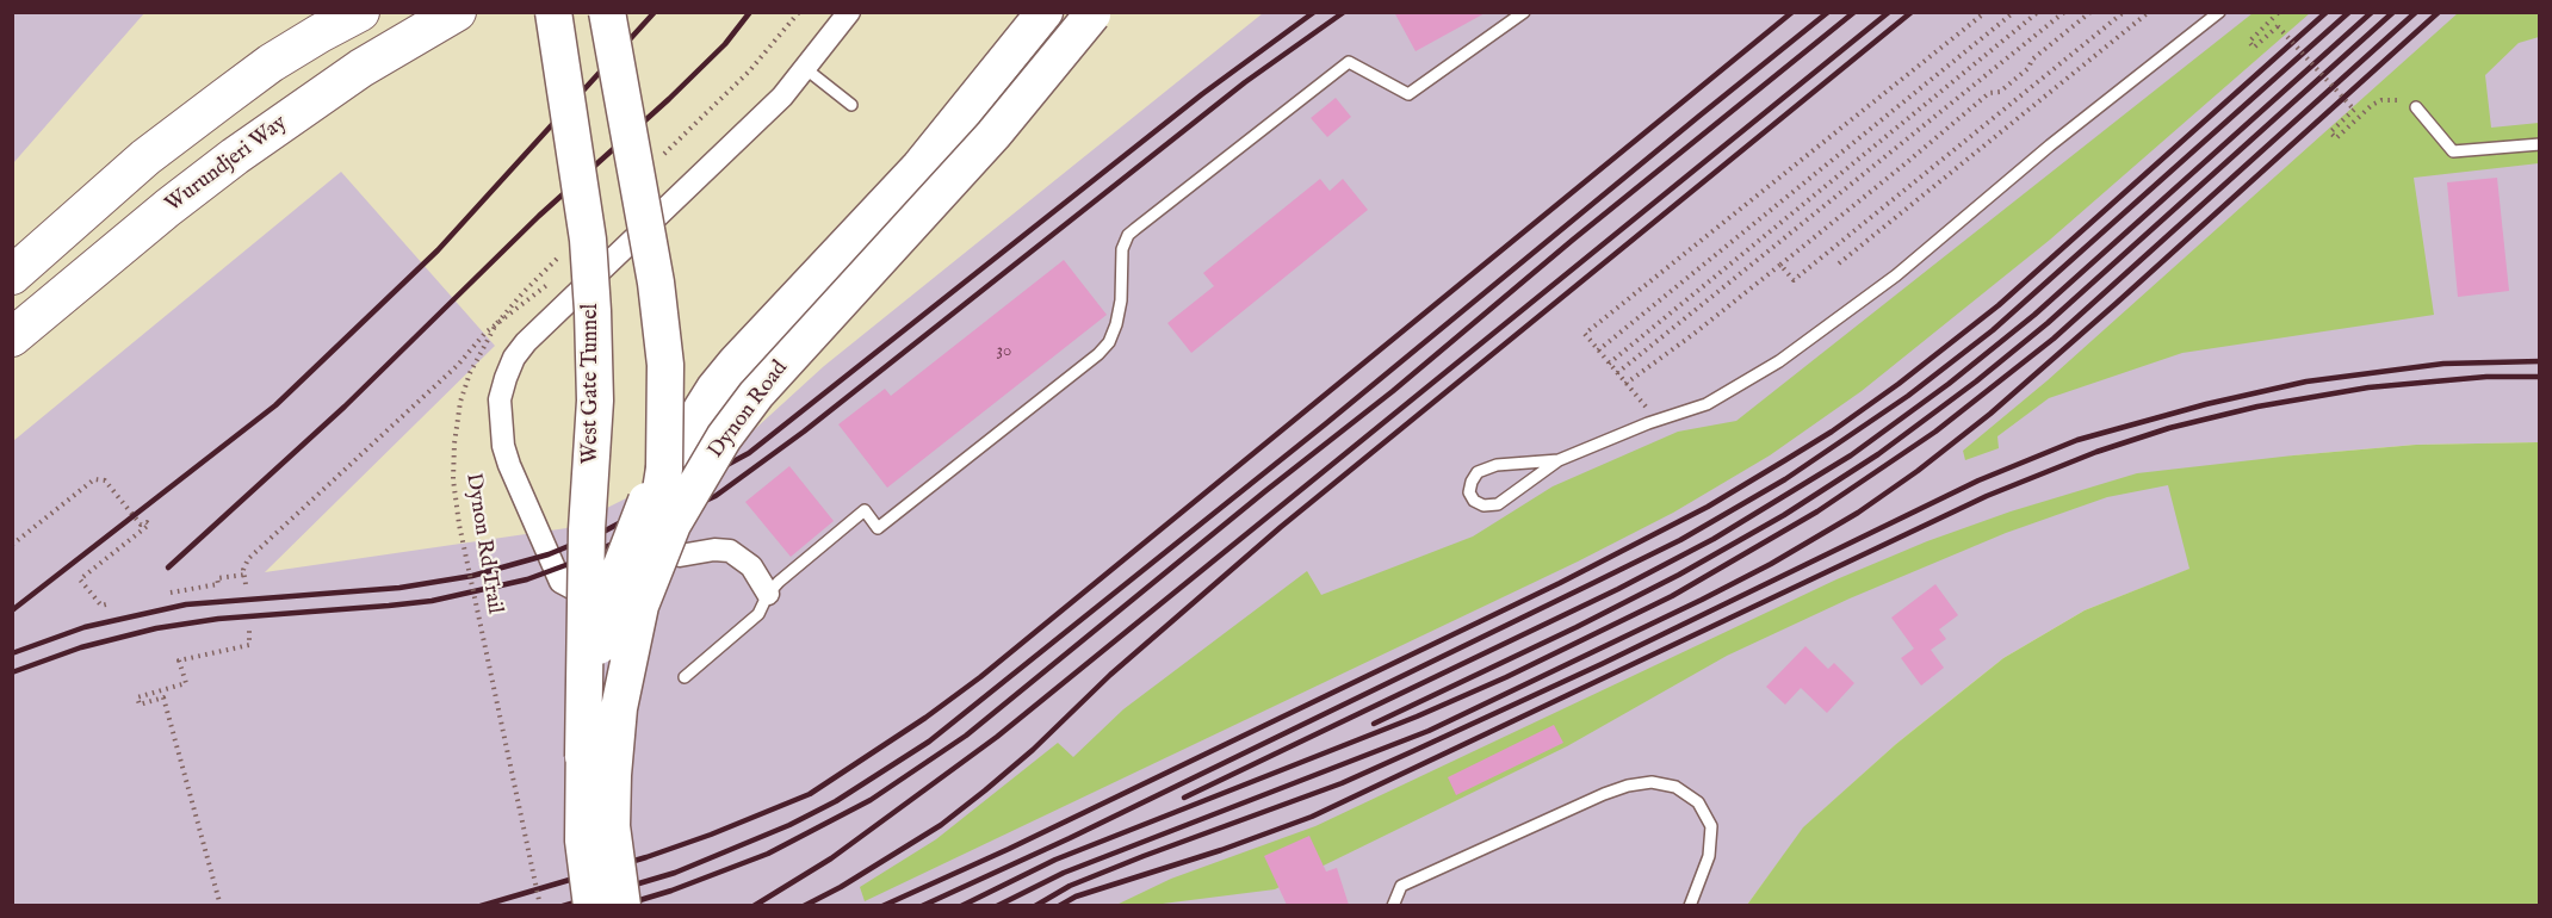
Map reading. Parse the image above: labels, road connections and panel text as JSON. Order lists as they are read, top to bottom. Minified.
{"streets":{"highway":["Wurundjeri Way"],"main road":["West Gate Tunnel","Dynon Road"],"path":["Dynon Rd Trail"]},"crossings":[["West Gate Tunnel","Dynon Road"]],"house_numbers":["30"]}
